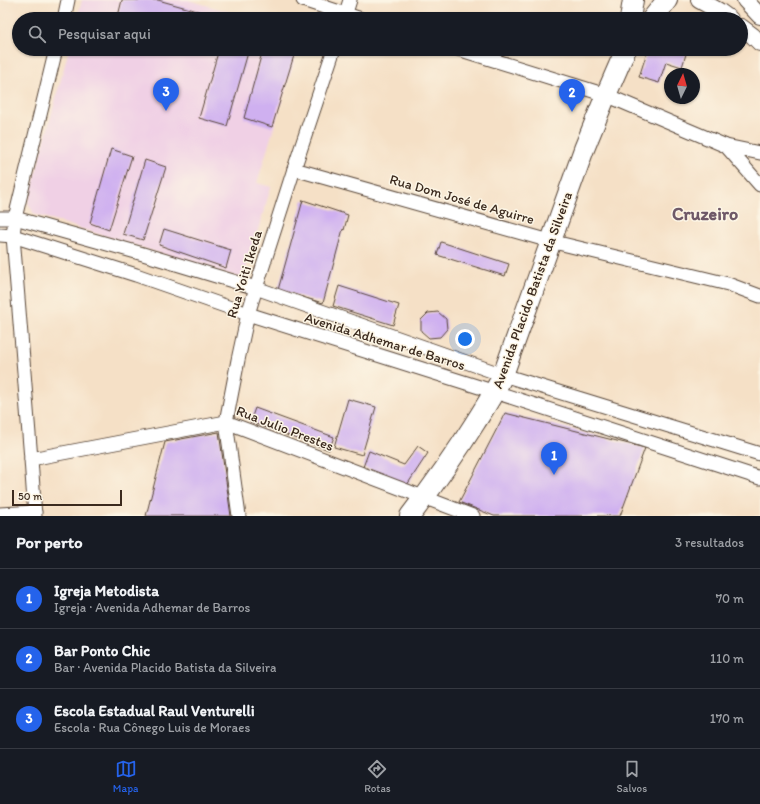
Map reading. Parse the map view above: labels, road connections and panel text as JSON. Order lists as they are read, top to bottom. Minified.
{"streets":{"main road":["Avenida Placido Batista da Silveira"],"street":["Rua Dom José de Aguirre","Rua Yoiti Ikeda","Avenida Adhemar de Barros","Rua Julio Prestes"]},"crossings":[["Rua Dom José de Aguirre","Rua Yoiti Ikeda"],["Rua Dom José de Aguirre","Avenida Placido Batista da Silveira"],["Rua Yoiti Ikeda","Avenida Adhemar de Barros"],["Rua Yoiti Ikeda","Rua Julio Prestes"],["Avenida Placido Batista da Silveira","Avenida Adhemar de Barros"],["Avenida Placido Batista da Silveira","Rua Julio Prestes"]],"districts":["Cruzeiro"],"scale_bar":"50 m","north":"top","page":{"search":"Pesquisar aqui","pins":["3","2","1"],"scale":"50 m","heading":["Por perto","3 resultados"],"list":[{"mark":"1","name":"Igreja Metodista","note":"Igreja · Avenida Adhemar de Barros","value":"70 m"},{"mark":"2","name":"Bar Ponto Chic","note":"Bar · Avenida Placido Batista da Silveira","value":"110 m"},{"mark":"3","name":"Escola Estadual Raul Venturelli","note":"Escola · Rua Cônego Luis de Moraes","value":"170 m"}],"nav":["Mapa","Rotas","Salvos"]}}
